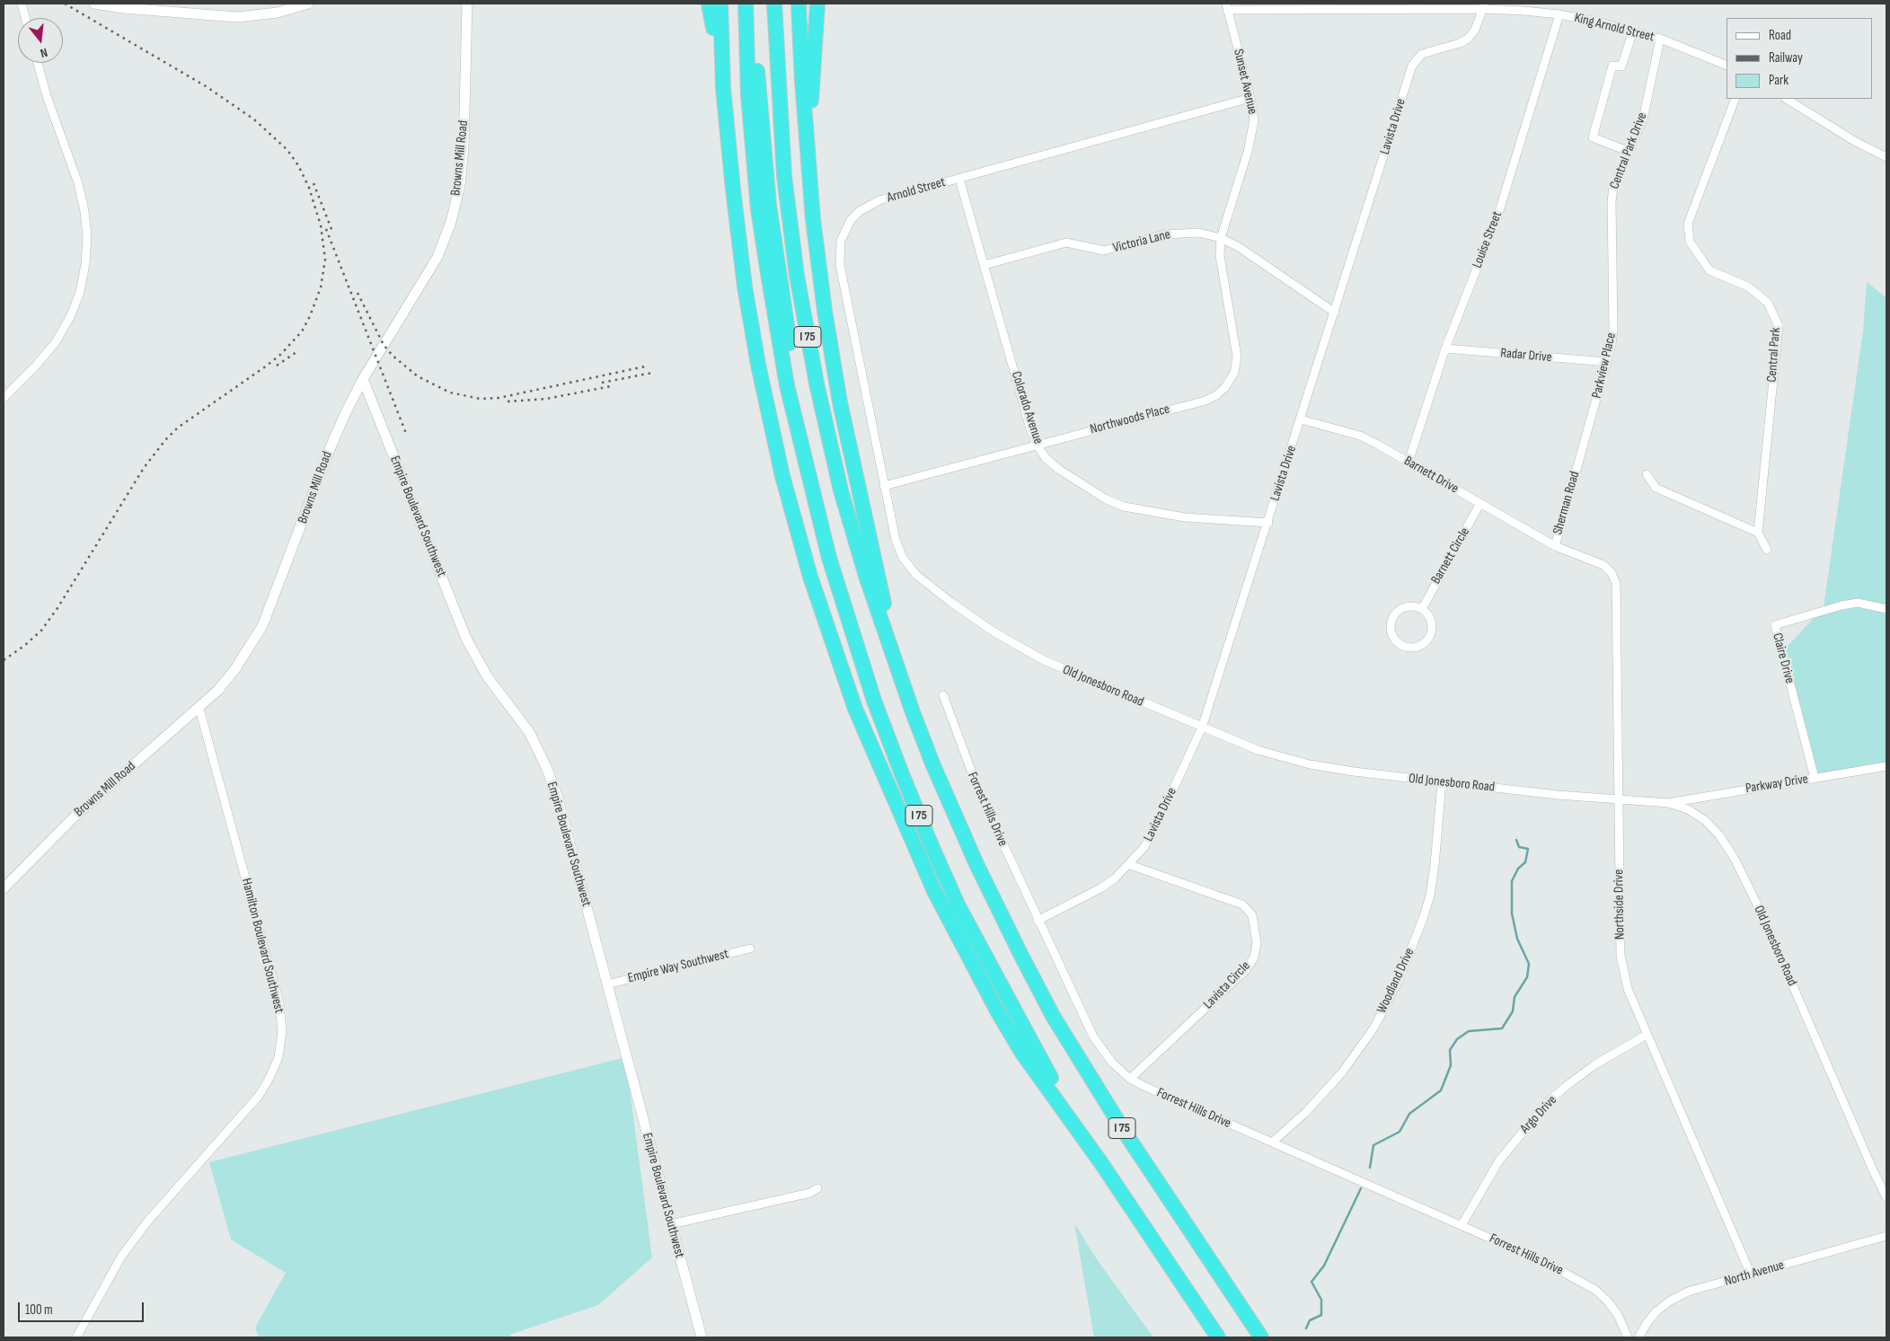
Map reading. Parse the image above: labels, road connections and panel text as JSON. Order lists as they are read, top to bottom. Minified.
{"streets":{"highway":["I 75"],"street":["King Arnold Street","Sunset Avenue","Lavista Drive","Central Park Drive","Browns Mill Road","Arnold Street","Louise Street","Victoria Lane","Central Park","Radar Drive","Parkview Place","Colorado Avenue","Northwoods Place","Barnett Drive","Sherman Road","Empire Boulevard Southwest","Barnett Circle","Claire Drive","Old Jonesboro Road","Parkway Drive","Forrest Hills Drive","Northside Drive","Hamilton Boulevard Southwest","Empire Way Southwest","Woodland Drive","Lavista Circle","Argo Drive","North Avenue"]},"crossings":[["King Arnold Street","Sunset Avenue"],["King Arnold Street","Lavista Drive"],["King Arnold Street","Central Park Drive"],["King Arnold Street","Louise Street"],["Sunset Avenue","Arnold Street"],["Sunset Avenue","Victoria Lane"],["Sunset Avenue","Northwoods Place"],["Lavista Drive","Victoria Lane"],["Lavista Drive","Colorado Avenue"],["Lavista Drive","Barnett Drive"],["Lavista Drive","Old Jonesboro Road"],["Lavista Drive","Forrest Hills Drive"],["Lavista Drive","Lavista Circle"],["Central Park Drive","Parkview Place"],["Browns Mill Road","Empire Boulevard Southwest"],["Browns Mill Road","Hamilton Boulevard Southwest"],["Arnold Street","Colorado Avenue"],["Arnold Street","Northwoods Place"],["Arnold Street","Old Jonesboro Road"],["Louise Street","Radar Drive"],["Louise Street","Barnett Drive"],["Victoria Lane","Colorado Avenue"],["Victoria Lane","Northwoods Place"],["Radar Drive","Parkview Place"],["Parkview Place","Sherman Road"],["Colorado Avenue","Northwoods Place"],["Northwoods Place","Old Jonesboro Road"],["Barnett Drive","Sherman Road"],["Barnett Drive","Barnett Circle"],["Barnett Drive","Northside Drive"],["Sherman Road","Northside Drive"],["Empire Boulevard Southwest","Empire Way Southwest"],["Claire Drive","Parkway Drive"],["Old Jonesboro Road","Parkway Drive"],["Old Jonesboro Road","Northside Drive"],["Old Jonesboro Road","Woodland Drive"],["Forrest Hills Drive","Woodland Drive"],["Forrest Hills Drive","Lavista Circle"],["Forrest Hills Drive","Argo Drive"],["Northside Drive","Argo Drive"],["Northside Drive","North Avenue"]],"legend":["Road","Railway","Park"],"scale_bar":"100 m","north":"bottom"}
